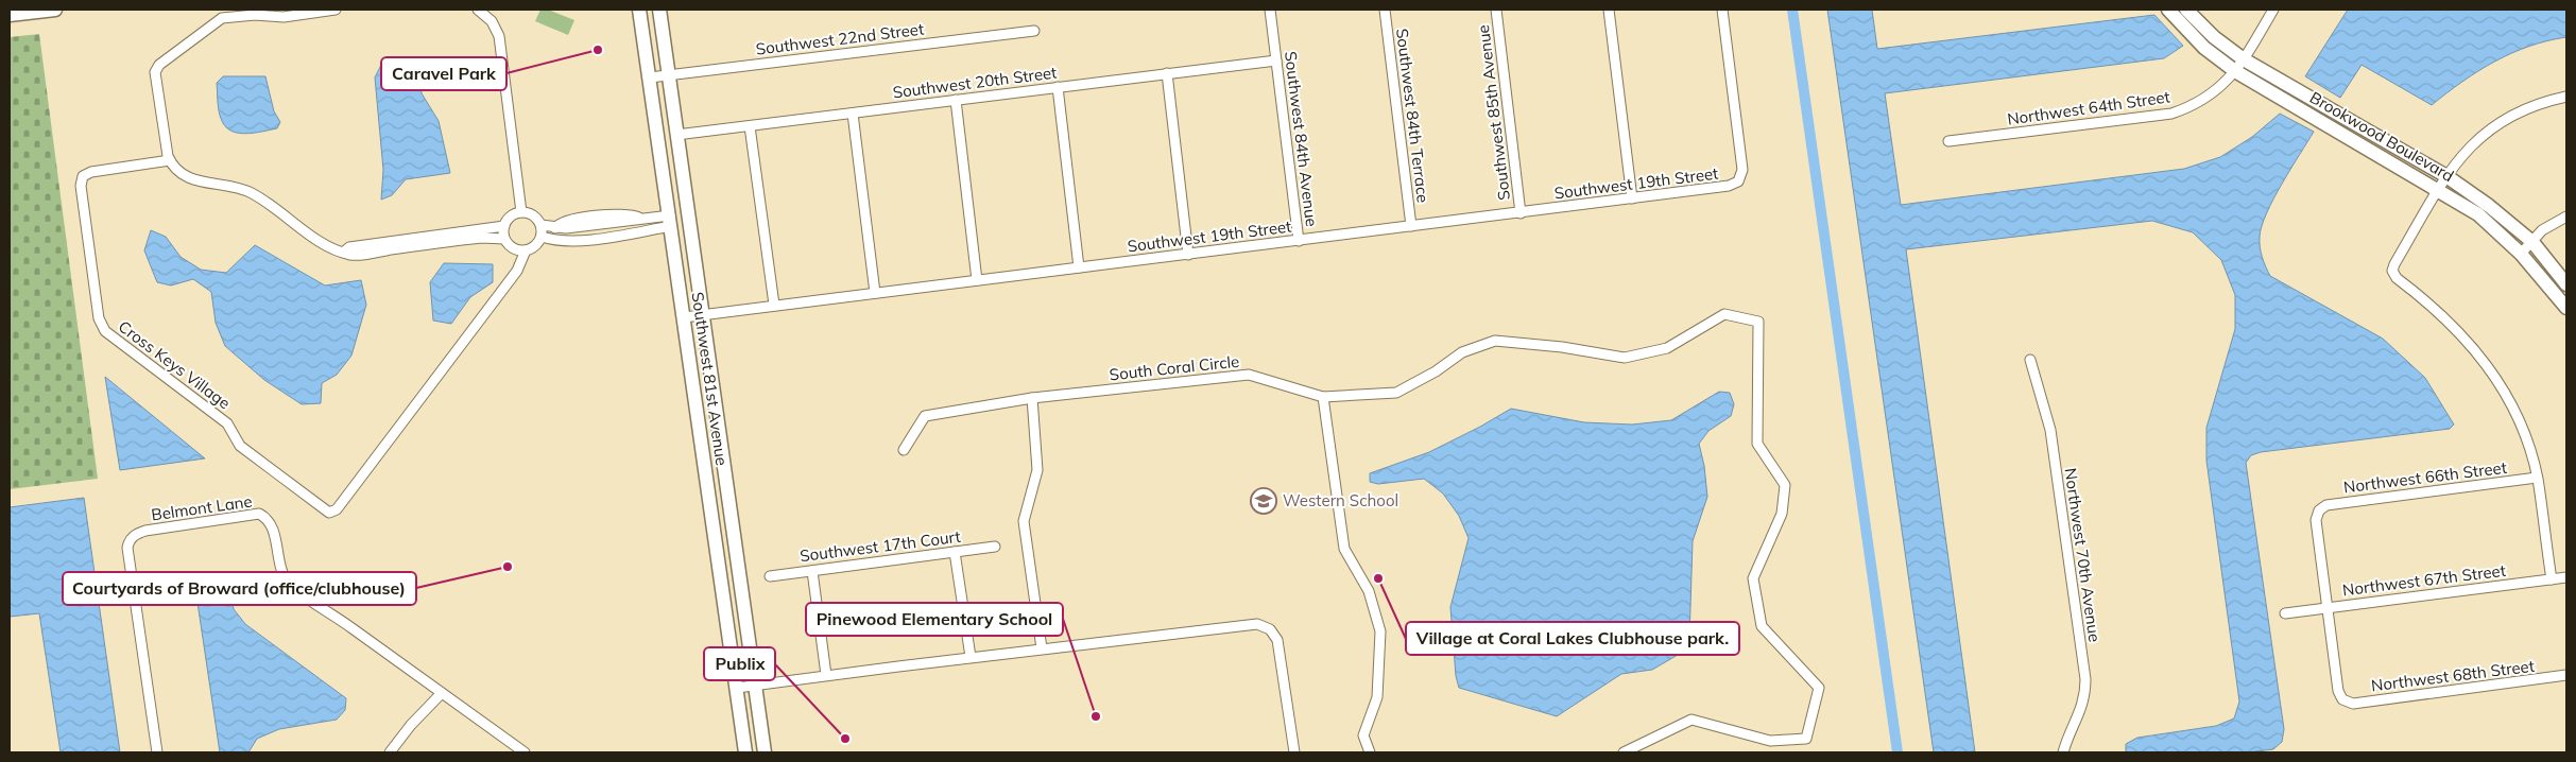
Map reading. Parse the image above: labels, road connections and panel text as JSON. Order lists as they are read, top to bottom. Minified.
{"streets":{"street":["Southwest 22nd Street","Southwest 20th Street","Northwest 64th Street","Southwest 85th Avenue","Southwest 84th Terrace","Brookwood Boulevard","Southwest 84th Avenue","Southwest 19th Street","Cross Keys Village","South Coral Circle","Southwest 81st Avenue","Northwest 66th Street","Belmont Lane","Southwest 17th Court","Northwest 70th Avenue","Northwest 67th Street","Northwest 68th Street"]},"crossings":[["Southwest 22nd Street","Southwest 81st Avenue"],["Southwest 20th Street","Southwest 84th Avenue"],["Southwest 20th Street","Southwest 81st Avenue"],["Northwest 64th Street","Brookwood Boulevard"],["Southwest 85th Avenue","Southwest 19th Street"],["Southwest 84th Terrace","Southwest 19th Street"],["Southwest 84th Avenue","Southwest 19th Street"],["Southwest 19th Street","Southwest 81st Avenue"],["Northwest 66th Street","Northwest 67th Street"],["Northwest 66th Street","Northwest 68th Street"],["Northwest 67th Street","Northwest 68th Street"]],"places":{"other":["Caravel Park","Courtyards of Broward (office/clubhouse)","Village at Coral Lakes Clubhouse park.","Pinewood Elementary School","Publix"],"school or university":["Western School"]}}
